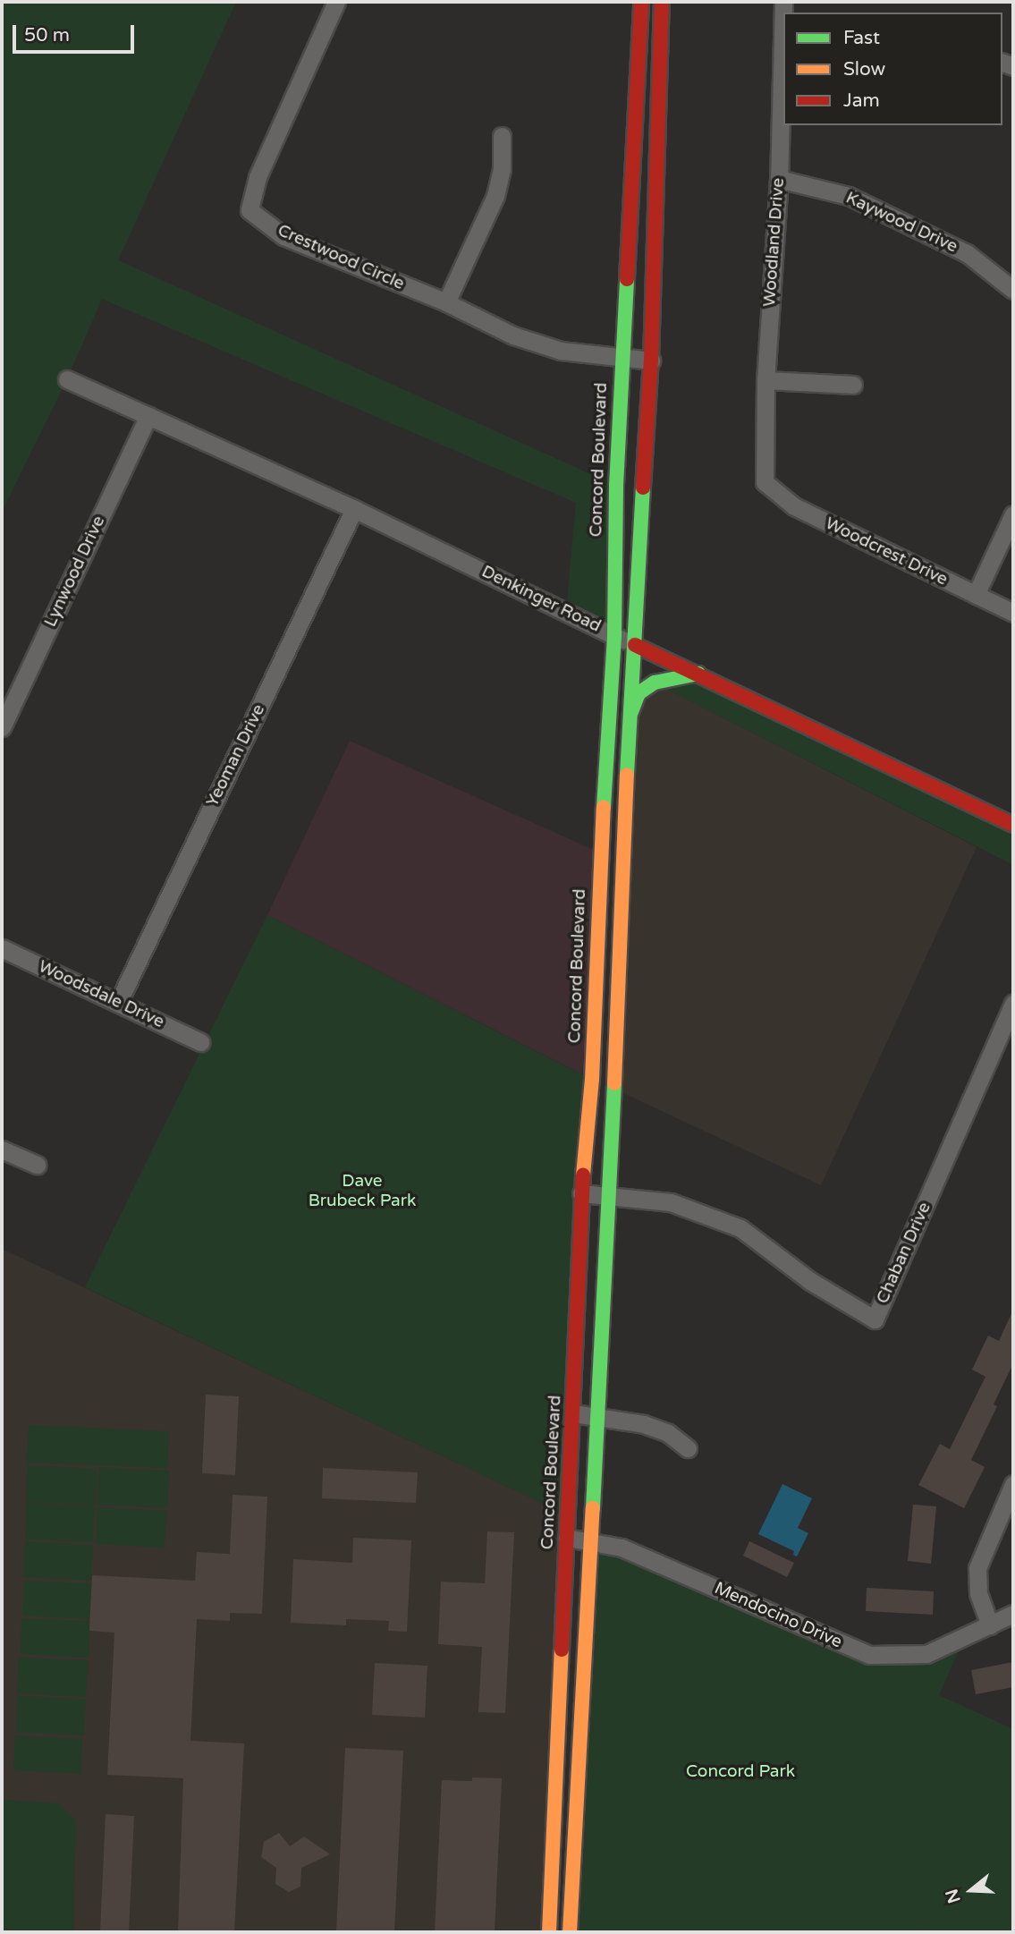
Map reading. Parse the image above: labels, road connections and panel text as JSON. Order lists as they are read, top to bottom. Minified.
{"streets":{"street":["Kaywood Drive","Woodland Drive","Crestwood Circle","Concord Boulevard","Woodcrest Drive","Lynwood Drive","Denkinger Road","Yeoman Drive","Woodsdale Drive","Chaban Drive","Mendocino Drive"]},"crossings":[["Kaywood Drive","Woodland Drive"],["Woodland Drive","Woodcrest Drive"],["Crestwood Circle","Concord Boulevard"],["Concord Boulevard","Denkinger Road"],["Concord Boulevard","Mendocino Drive"],["Lynwood Drive","Denkinger Road"],["Denkinger Road","Yeoman Drive"],["Yeoman Drive","Woodsdale Drive"]],"parks":["Dave Brubeck Park","Concord Park"],"legend":["Fast","Slow","Jam"],"scale_bar":"50 m","north":"left"}
